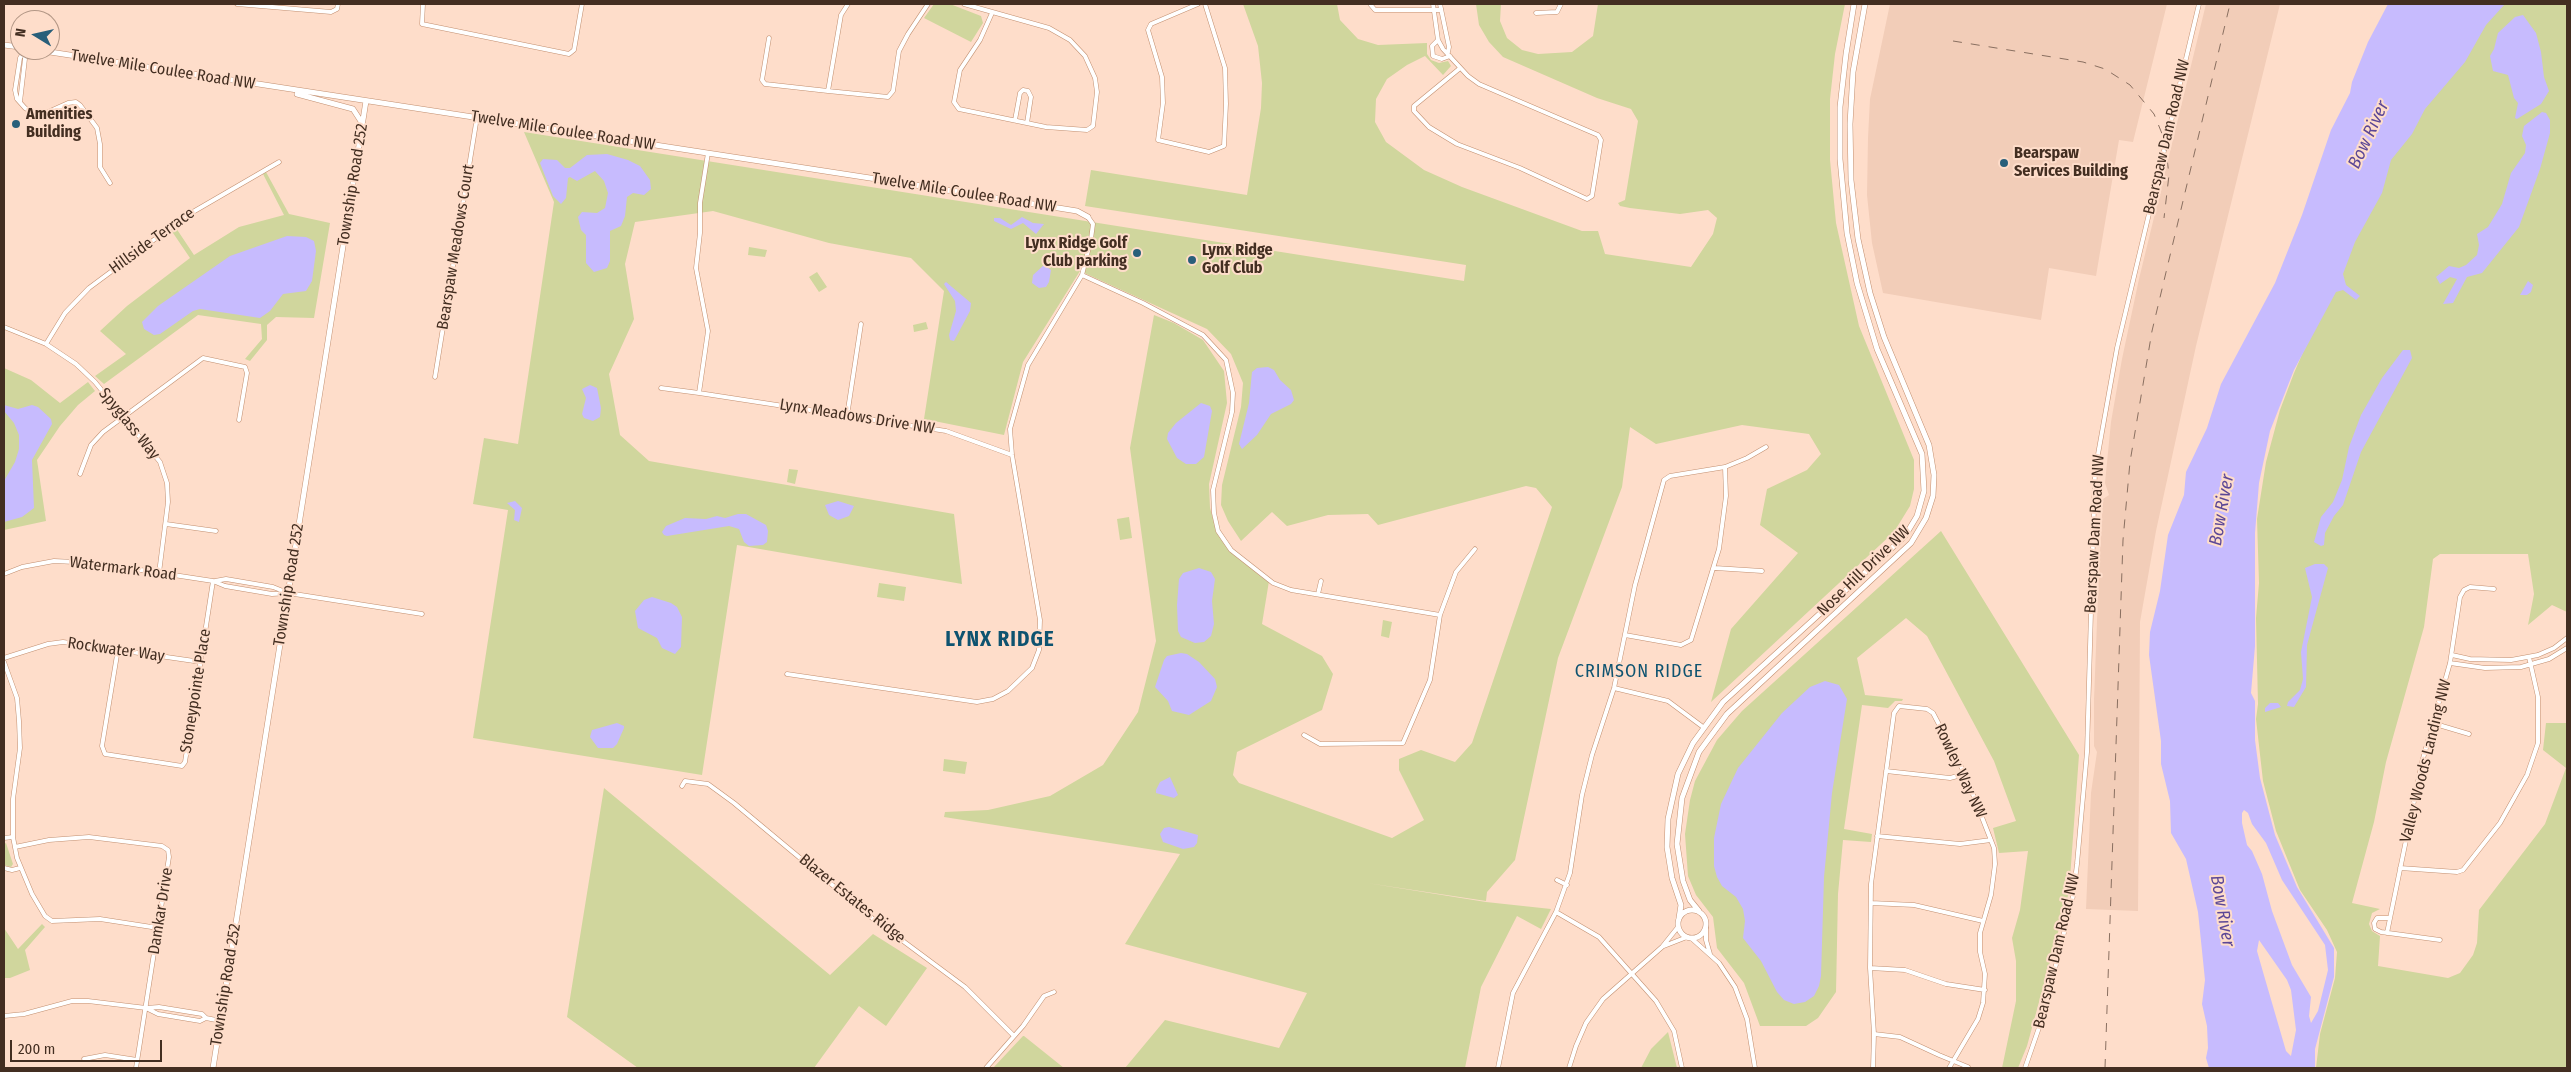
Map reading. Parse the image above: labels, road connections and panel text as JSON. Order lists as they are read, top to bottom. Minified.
{"streets":{"street":["Twelve Mile Coulee Road NW","Bearspaw Dam Road NW","Township Road 252","Hillside Terrace","Bearspaw Meadows Court","Lynx Meadows Drive NW","Spyglass Way","Watermark Road","Nose Hill Drive NW","Rockwater Way","Stoneypointe Place","Valley Woods Landing NW","Rowley Way NW","Blazer Estates Ridge","Damkar Drive"]},"crossings":[["Twelve Mile Coulee Road NW","Township Road 252"],["Twelve Mile Coulee Road NW","Bearspaw Meadows Court"],["Township Road 252","Watermark Road"],["Hillside Terrace","Spyglass Way"],["Spyglass Way","Watermark Road"],["Watermark Road","Stoneypointe Place"],["Rockwater Way","Stoneypointe Place"]],"districts":["LYNX RIDGE","CRIMSON RIDGE"],"water":["Bow River"],"places":["Amenities Building","Bearspaw Services Building","Lynx Ridge Golf Club parking","Lynx Ridge Golf Club"],"scale_bar":"200 m","north":"left"}
